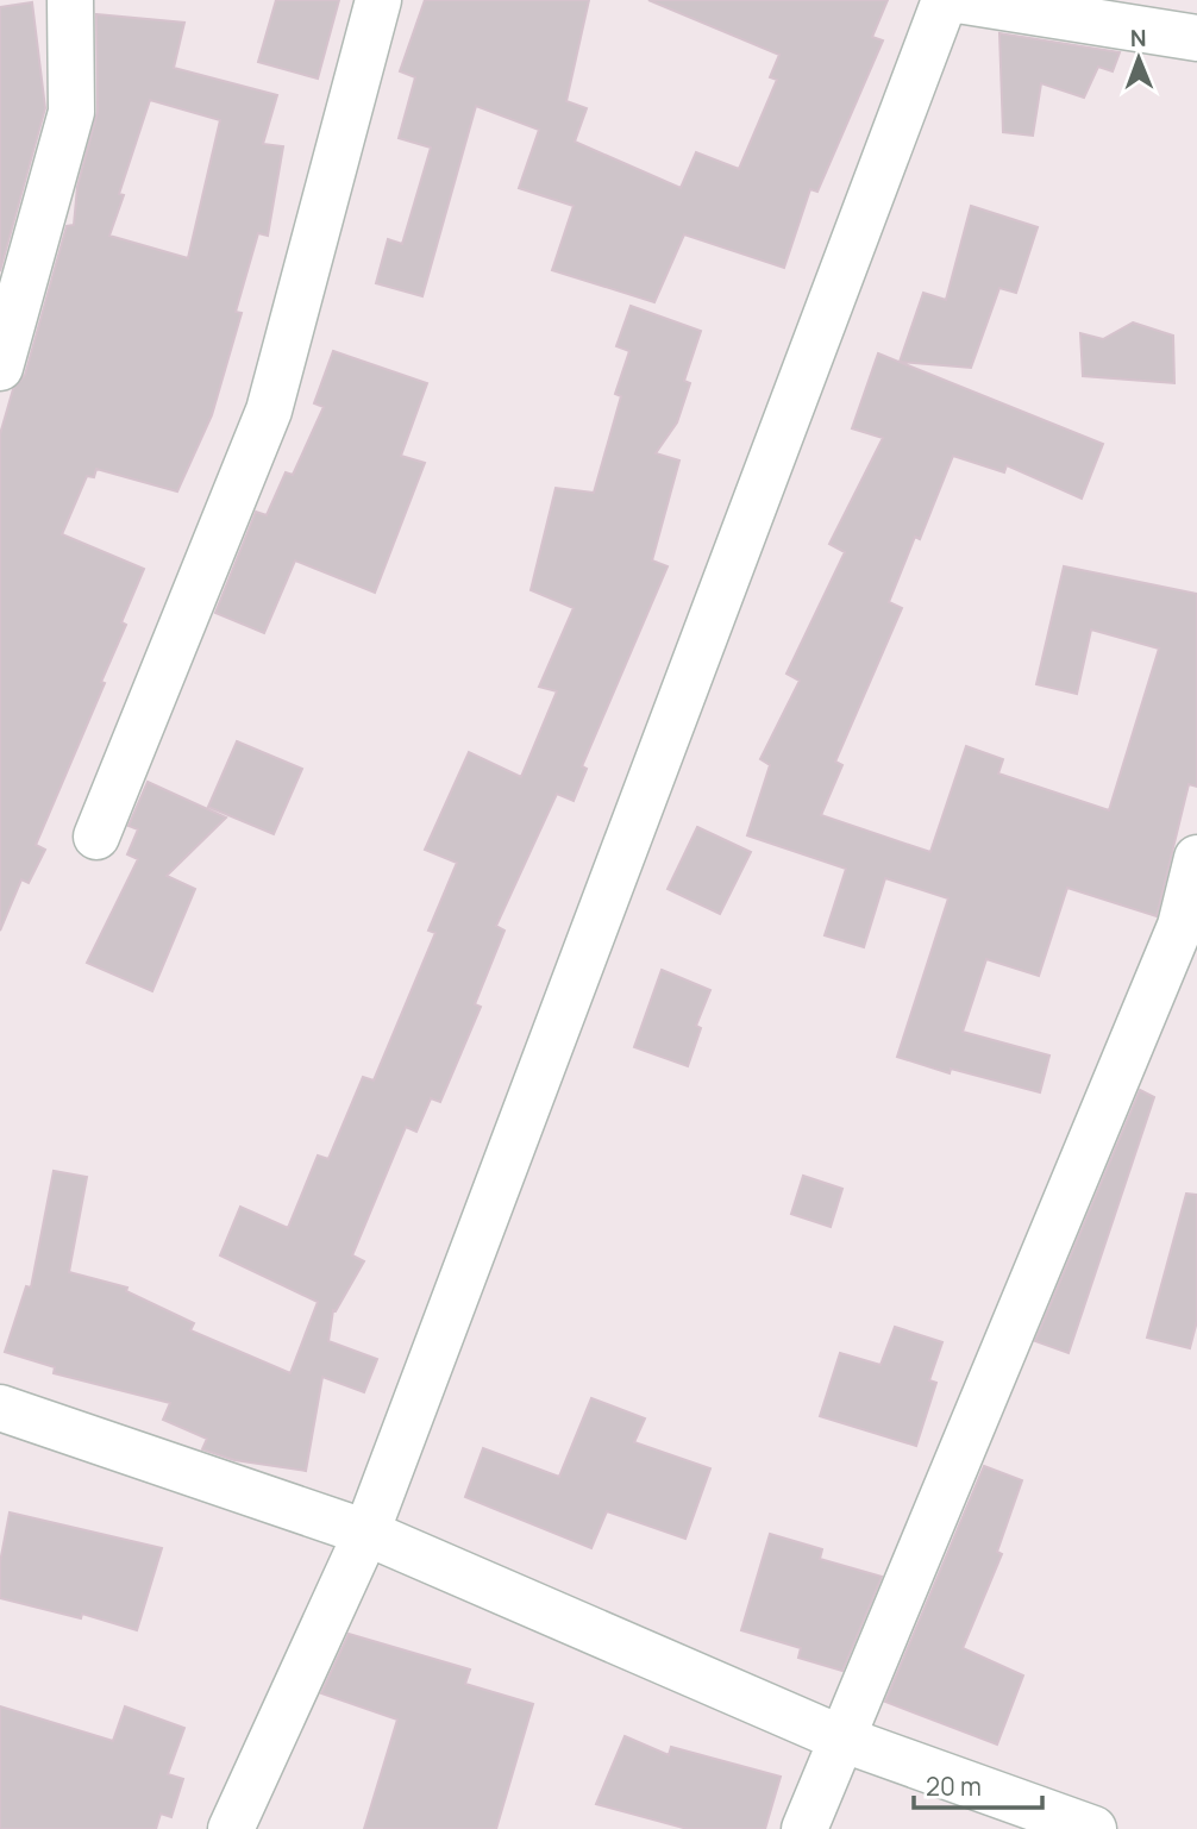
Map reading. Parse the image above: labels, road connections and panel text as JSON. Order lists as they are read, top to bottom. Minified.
{"scale_bar":"20 m","north":"top"}
